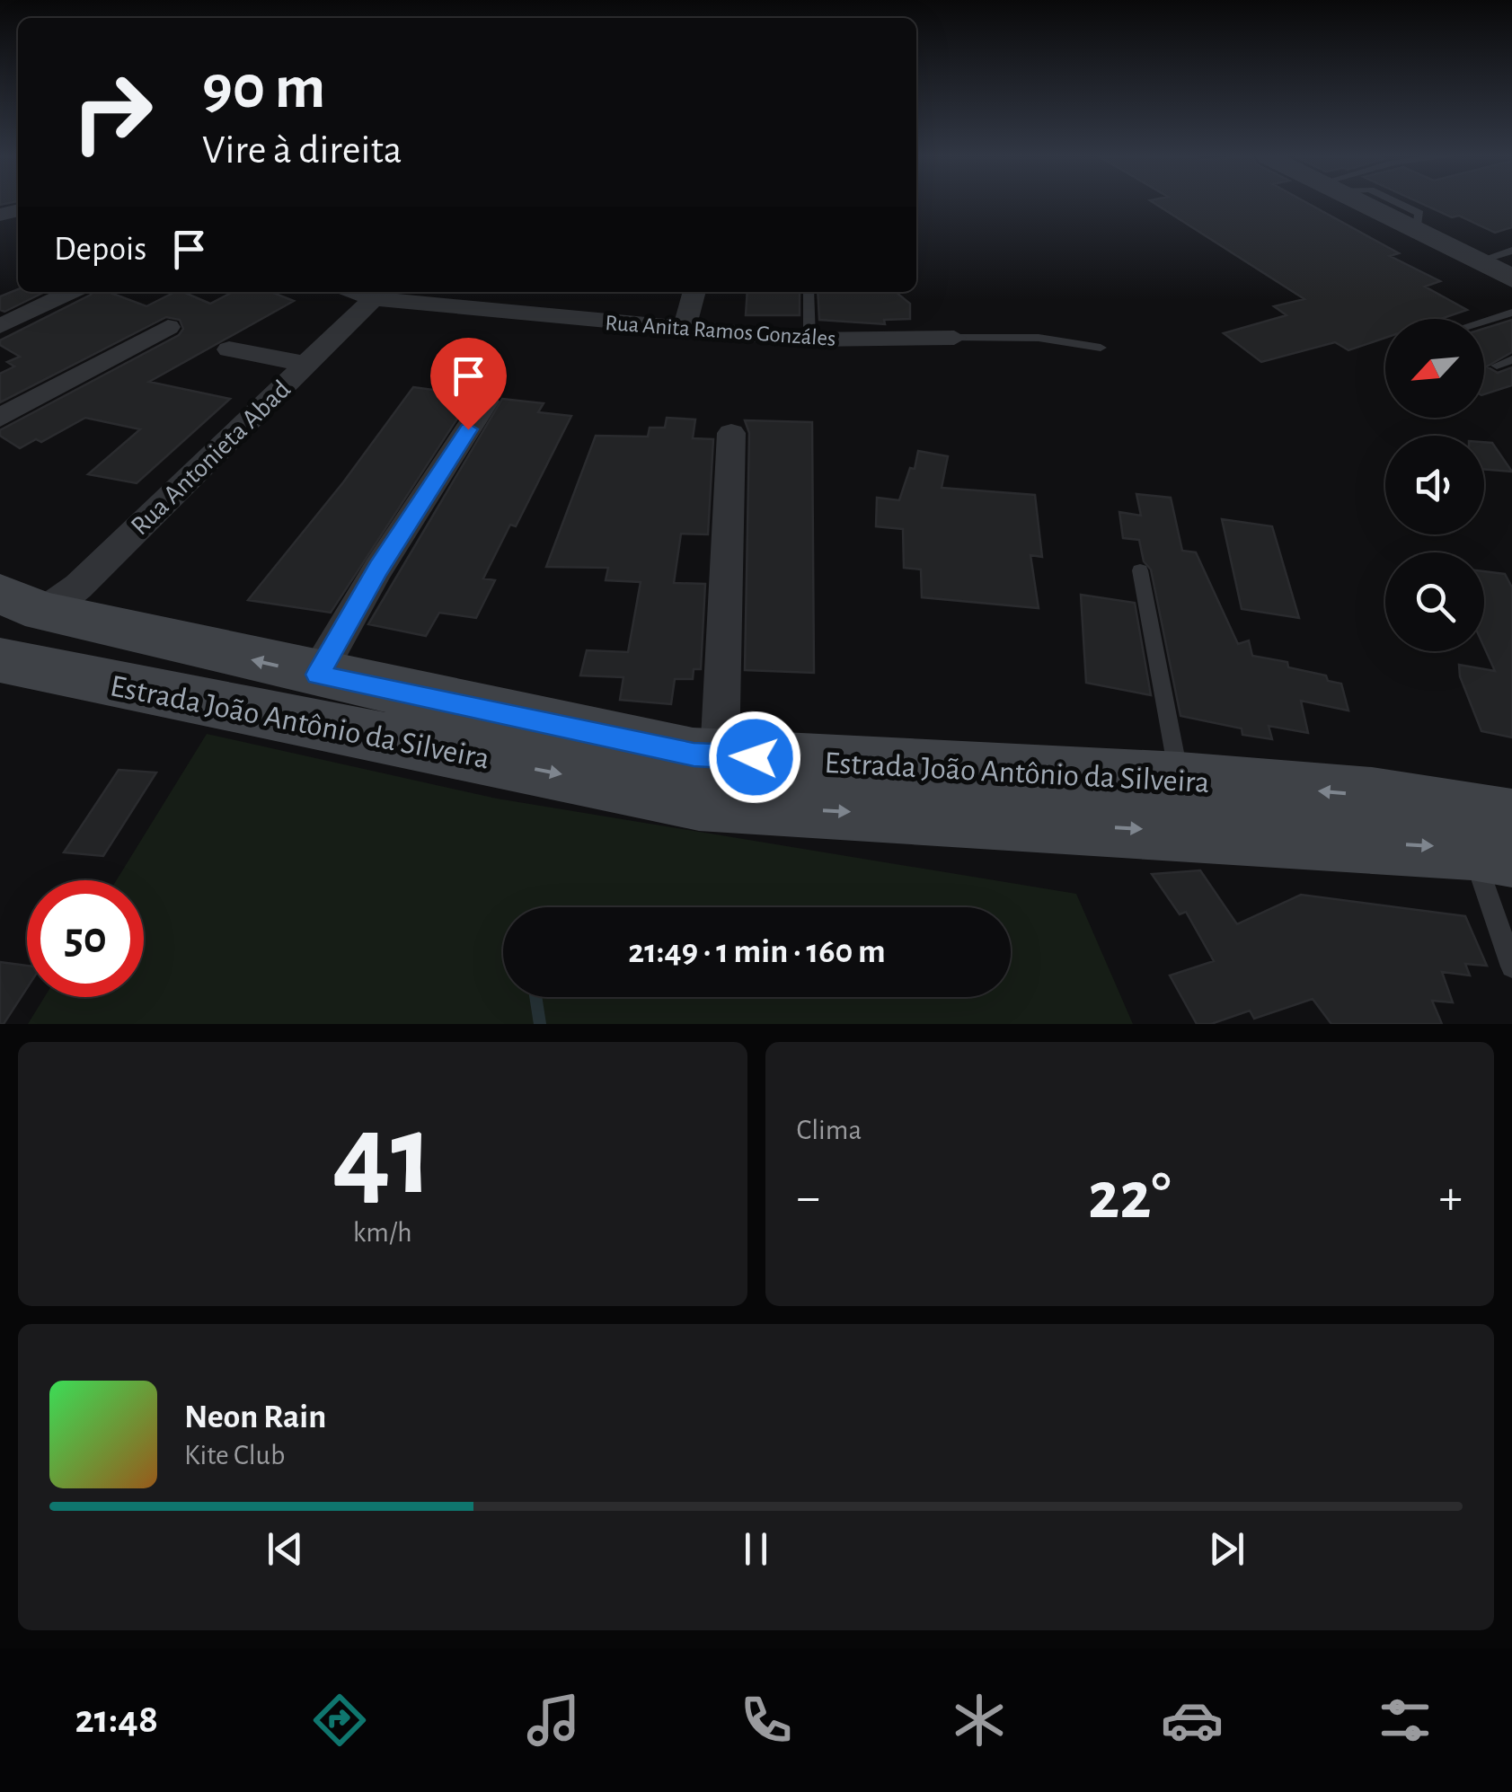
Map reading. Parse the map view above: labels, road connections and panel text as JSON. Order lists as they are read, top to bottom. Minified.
{"streets":{"main road":["Estrada João Antônio da Silveira"],"street":["Rua Anita Ramos Gonzáles","Rua Antonieta Abad"]},"crossings":[["Rua Anita Ramos Gonzáles","Rua Antonieta Abad"],["Rua Antonieta Abad","Estrada João Antônio da Silveira"]],"north":"bottom left","page":{"turn":["90 m","Vire à direita"],"then":"Depois","limit":"50","trip":"21:49 · 1 min · 160 m","tile":[["41","km/h"],"Clima"],"heat":["−","22°","+"],"song":["Neon Rain","Kite Club"],"tabs":"21:48"}}
